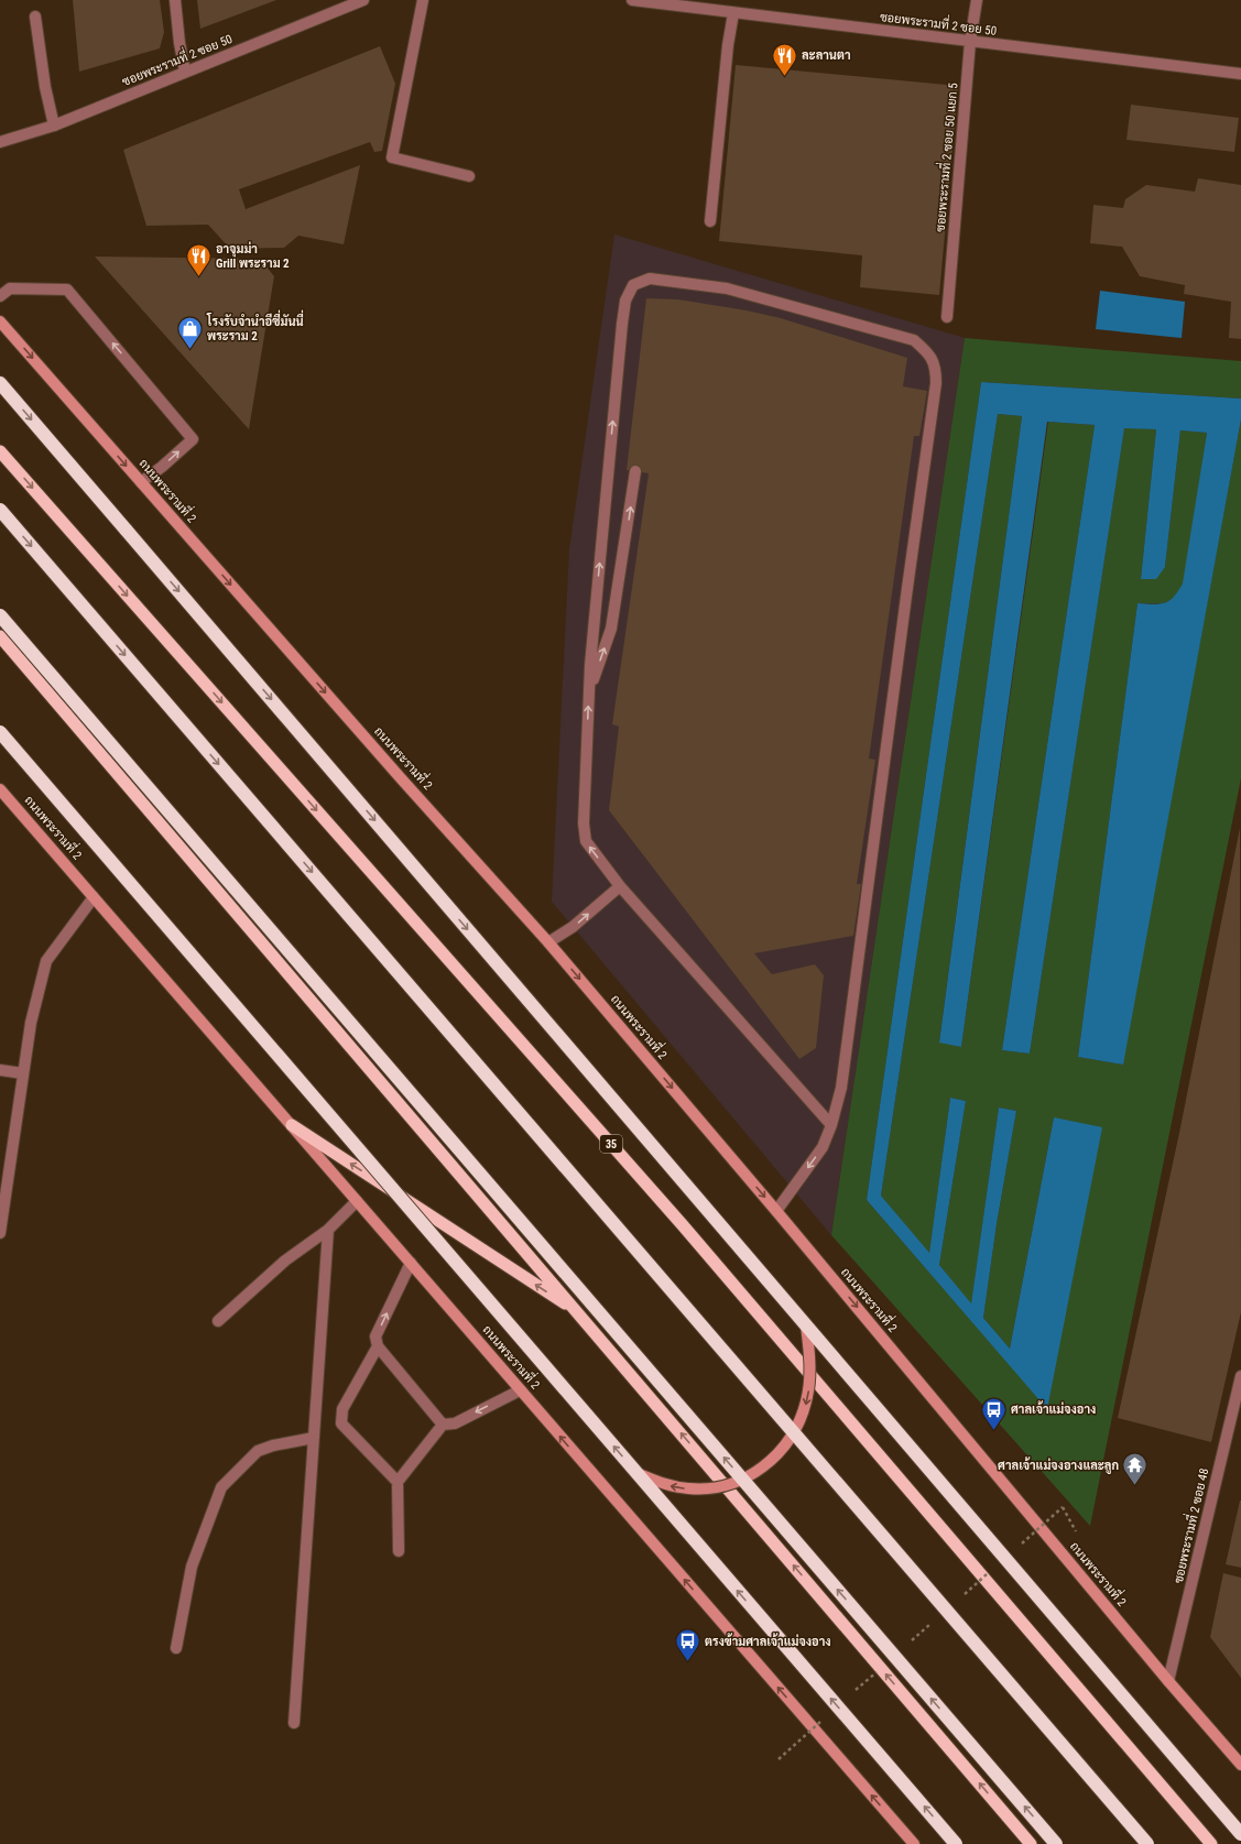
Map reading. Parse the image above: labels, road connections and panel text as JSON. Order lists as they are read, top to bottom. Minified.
{"streets":{"highway":["35"],"main road":["ถนนพระรามที่ 2"],"street":["ซอยพระรามที่ 2 ซอย 50","ซอยพระรามที่ 2 ซอย 50 แยก 5","ซอยพระรามที่ 2 ซอย 48"]},"crossings":[["ซอยพระรามที่ 2 ซอย 50","ซอยพระรามที่ 2 ซอย 50 แยก 5"],["ถนนพระรามที่ 2","ซอยพระรามที่ 2 ซอย 48"]],"places":{"restaurant":["ละลานตา","อาจุมม่า Grill พระราม 2"],"shop":["โรงรับจำนำอีซี่มันนี่ พระราม 2"],"bus stop":["ศาลเจ้าแม่จงอาง","ตรงข้ามศาลเจ้าแม่จงอาง"],"temple":["ศาลเจ้าแม่จงอางและลูก"]}}
